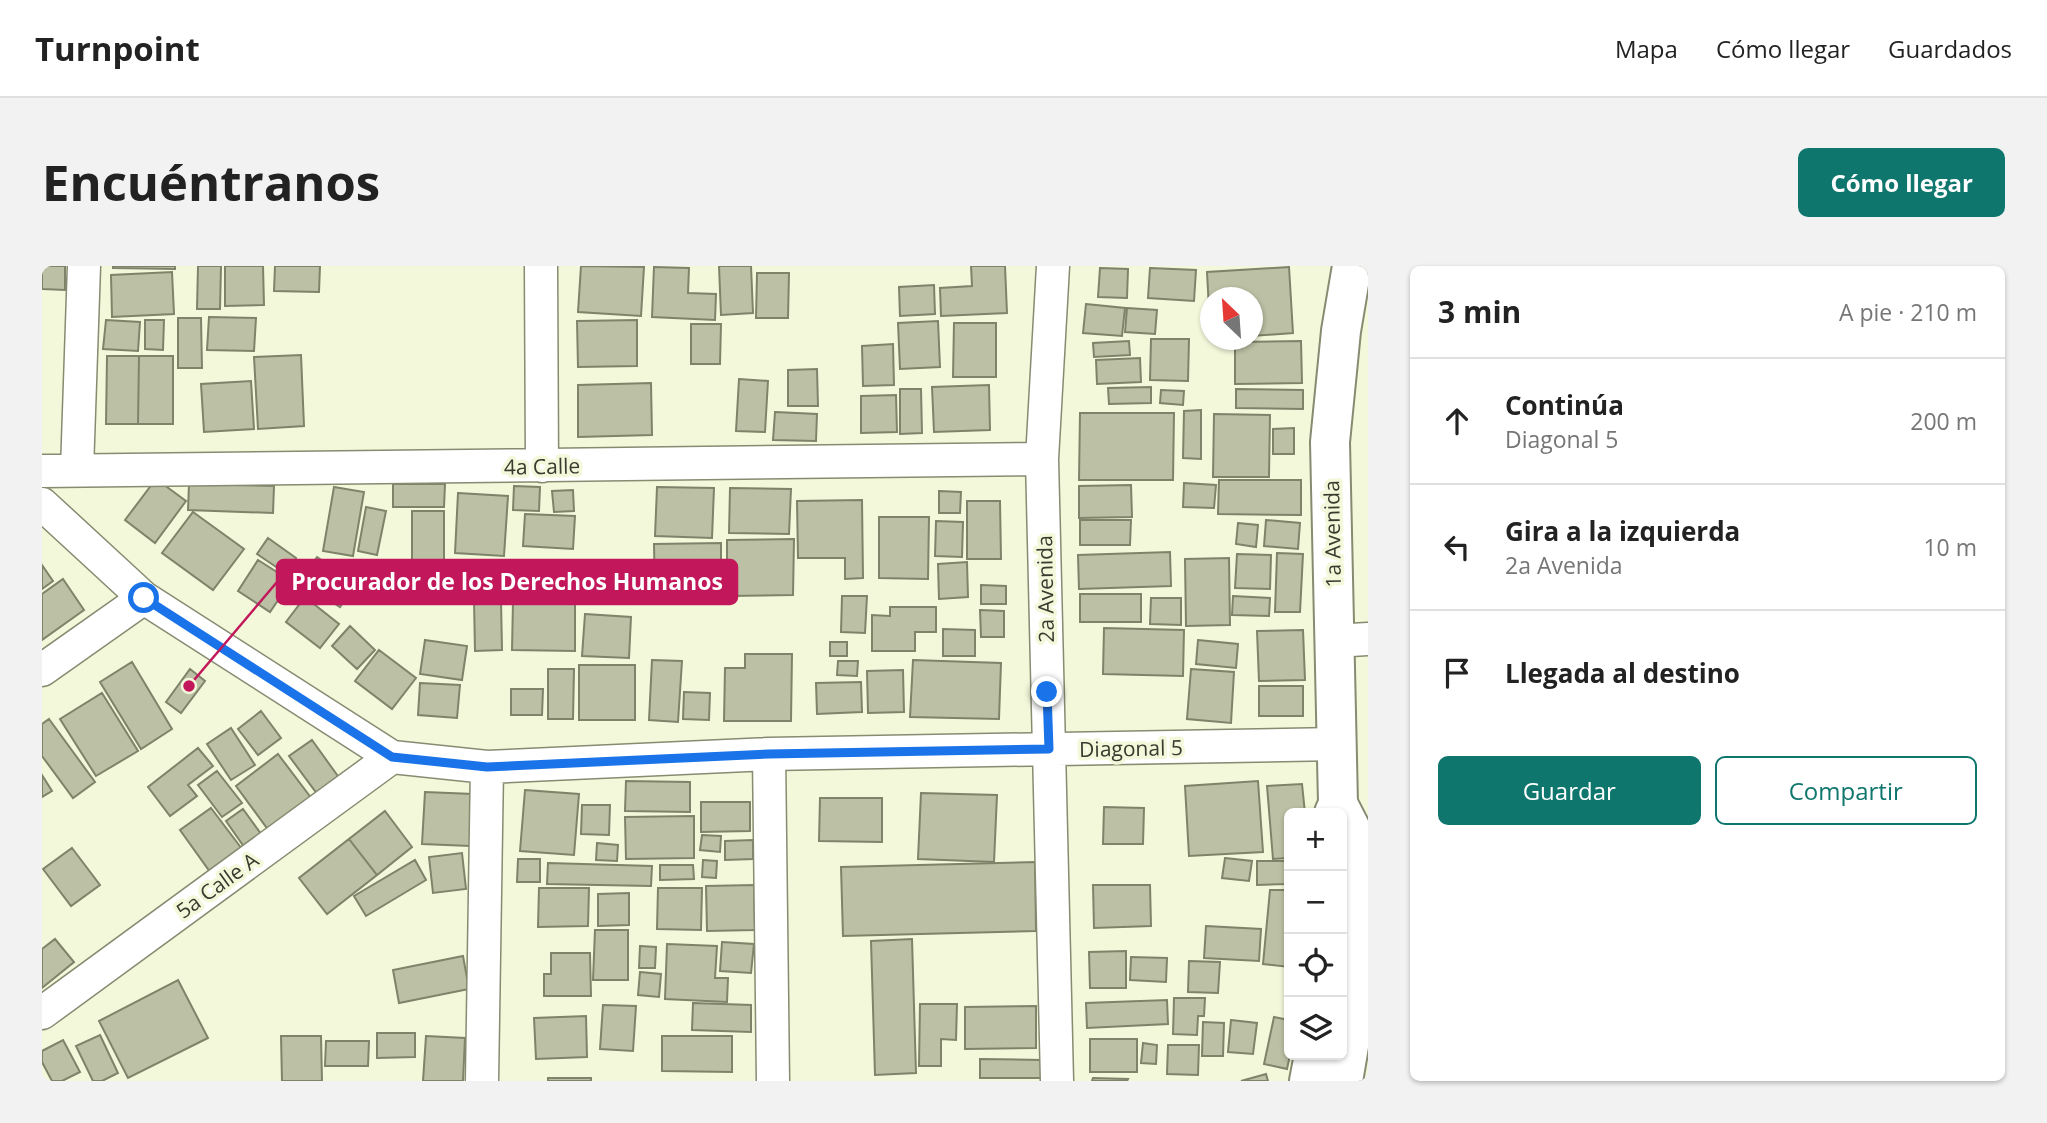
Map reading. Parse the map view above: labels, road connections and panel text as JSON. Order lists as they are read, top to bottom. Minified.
{"streets":{"main road":["1a Avenida"],"street":["4a Calle","2a Avenida","Diagonal 5","5a Calle A"]},"crossings":[["4a Calle","2a Avenida"],["1a Avenida","Diagonal 5"],["2a Avenida","Diagonal 5"],["Diagonal 5","5a Calle A"]],"places":["Procurador de los Derechos Humanos"],"north":"top left","page":{"header":"Turnpoint","nav":["Mapa","Cómo llegar","Guardados"],"buttons":["Cómo llegar",["Guardar","Compartir"]],"title":"Encuéntranos","heading":["3 min","A pie · 210 m"],"list":[["Continúa","Diagonal 5","200 m"],["Gira a la izquierda","2a Avenida","10 m"],"Llegada al destino"],"map_buttons":["+","−"]}}
